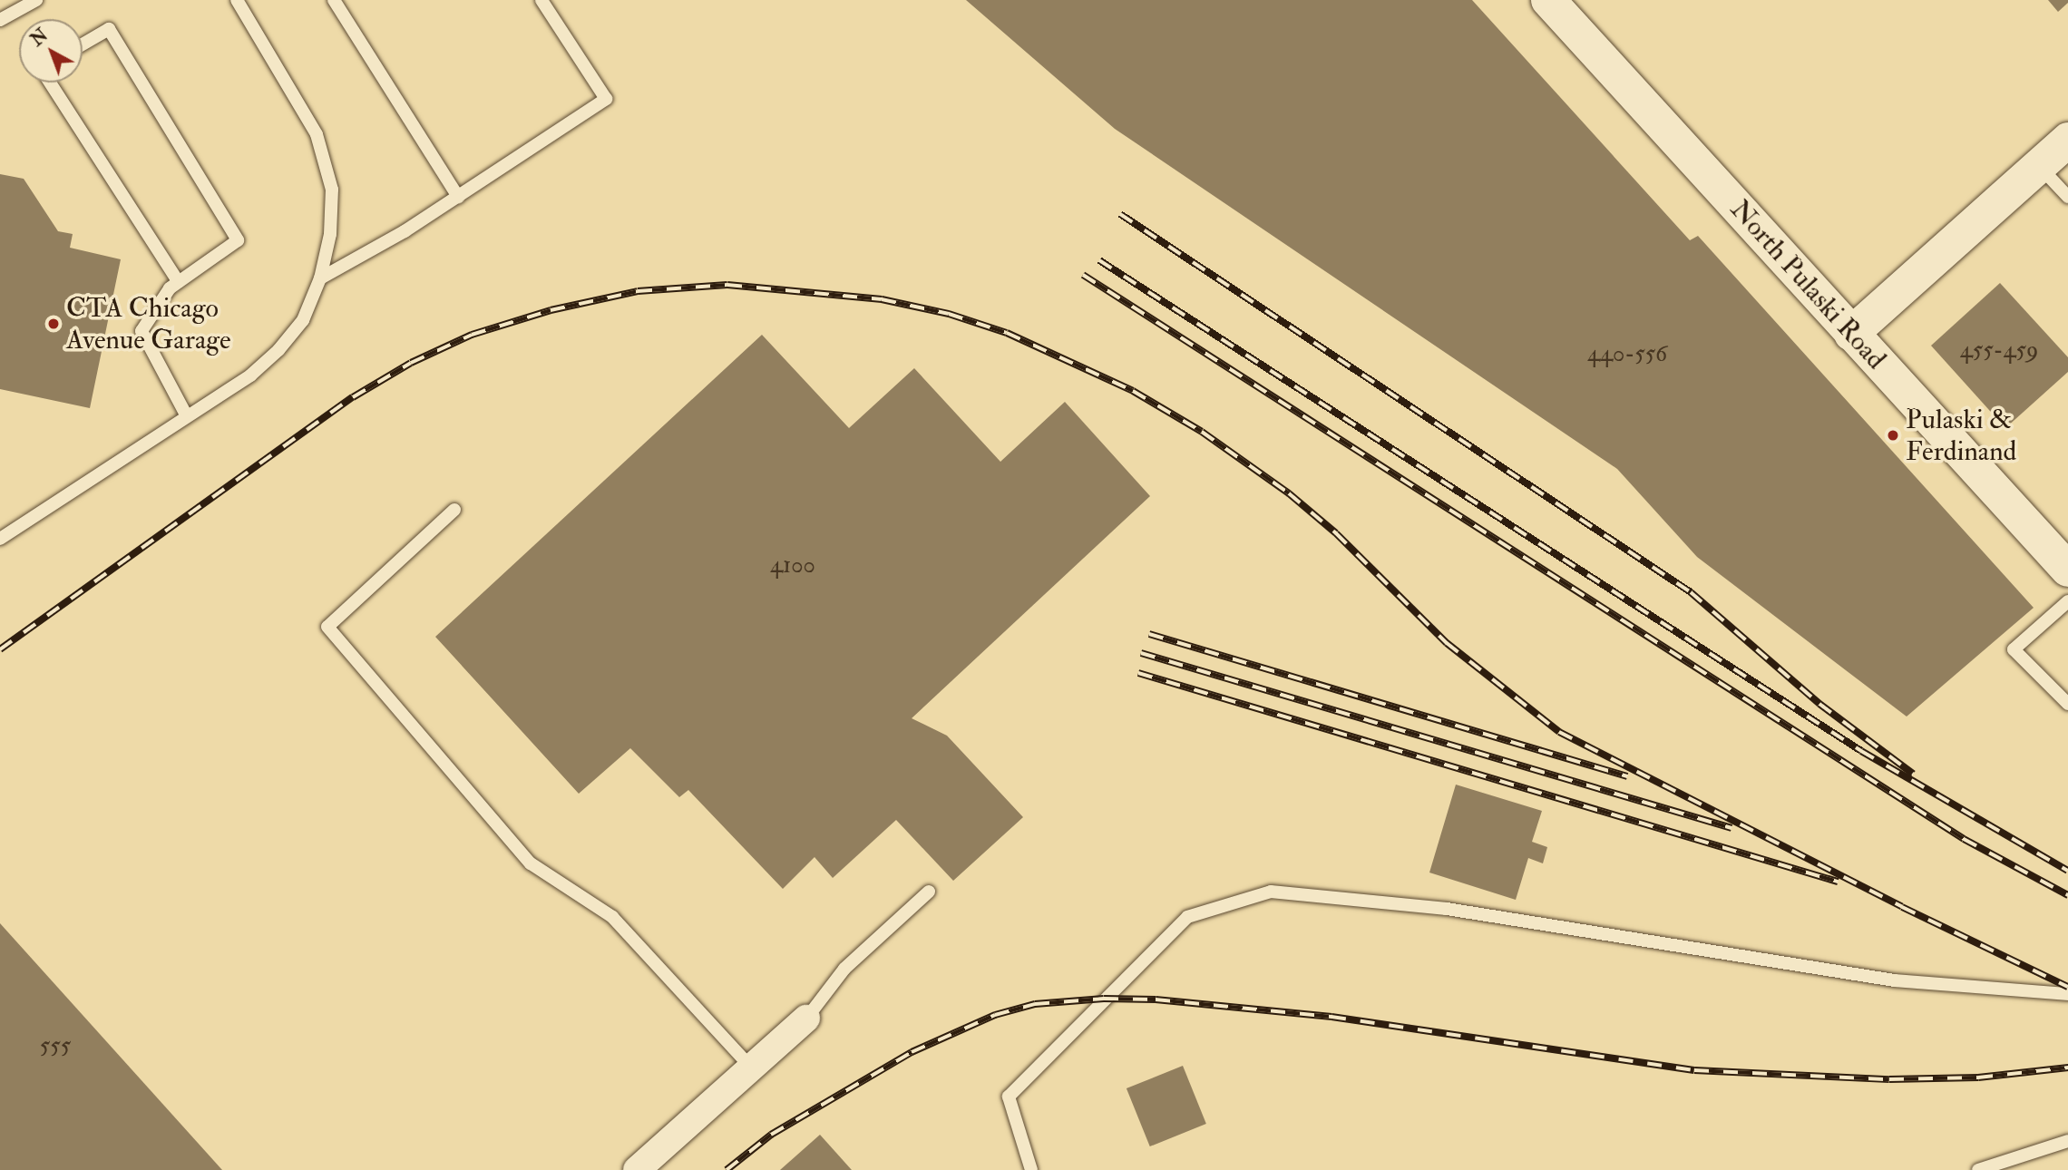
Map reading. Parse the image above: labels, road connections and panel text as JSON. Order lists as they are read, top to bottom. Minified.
{"streets":{"main road":["North Pulaski Road"]},"places":["CTA Chicago Avenue Garage","Pulaski & Ferdinand"],"house_numbers":["455-459","440-556","4100","555"],"north":"top left"}
